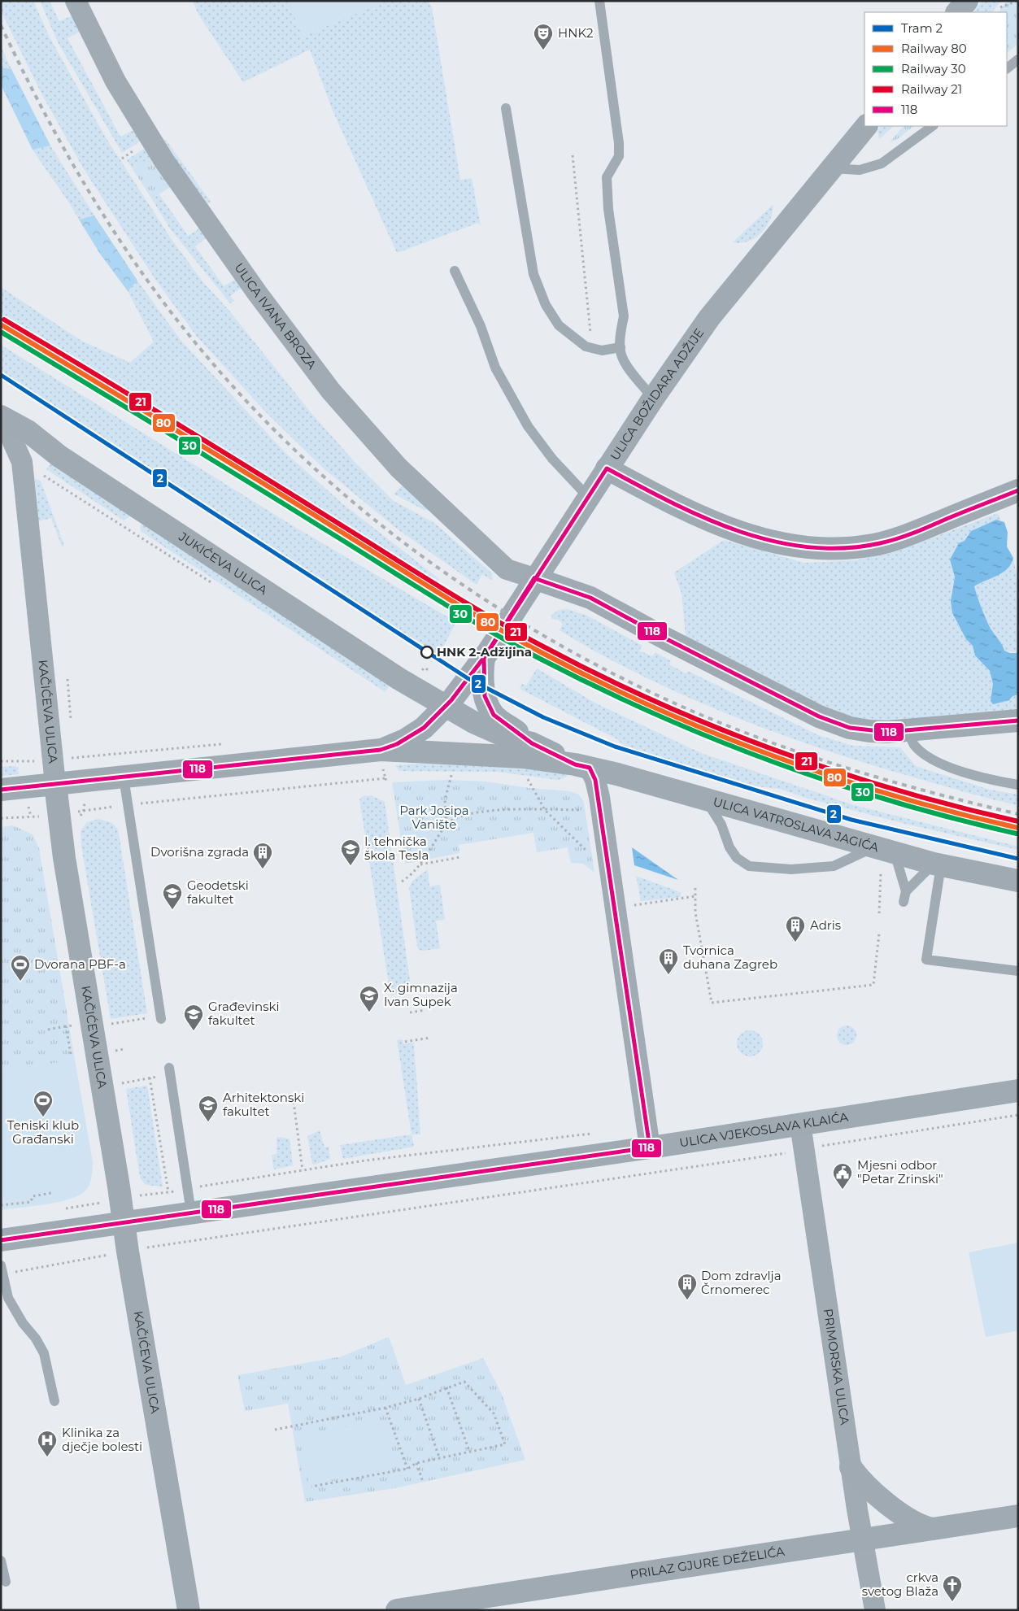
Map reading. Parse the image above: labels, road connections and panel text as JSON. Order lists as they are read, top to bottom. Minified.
{"streets":{"street":["ULICA IVANA BROZA","ULICA BOŽIDARA ADŽIJE","JUKIĆEVA ULICA","KAČIĆEVA ULICA","ULICA VATROSLAVA JAGIĆA","ULICA VJEKOSLAVA KLAIĆA","PRIMORSKA ULICA","PRILAZ GJURE DEŽELIĆA"]},"crossings":[["ULICA IVANA BROZA","ULICA BOŽIDARA ADŽIJE"],["ULICA BOŽIDARA ADŽIJE","JUKIĆEVA ULICA"],["KAČIĆEVA ULICA","ULICA VJEKOSLAVA KLAIĆA"],["ULICA VJEKOSLAVA KLAIĆA","PRIMORSKA ULICA"],["PRIMORSKA ULICA","PRILAZ GJURE DEŽELIĆA"]],"parks":["Park Josipa Vanište"],"places":{"theatre":["HNK2"],"other":["HNK 2-Adžijina"],"school or university":["I. tehnička škola Tesla","Geodetski fakultet","X. gimnazija Ivan Supek","Građevinski fakultet","Arhitektonski fakultet"],"building":["Dvorišna zgrada","Adris","Tvornica duhana Zagreb","Dom zdravlja Črnomerec"],"sports":["Dvorana PBF-a","Teniski klub Građanski"],"public building":["Mjesni odbor \"Petar Zrinski\""],"hospital":["Klinika za dječje bolesti"],"church":["crkva svetog Blaža"]},"lines":["rail line 21","rail line 80","rail line 30","tram line 2","transit line 118"],"legend":["Tram 2","Railway 80","Railway 30","Railway 21","118"]}
